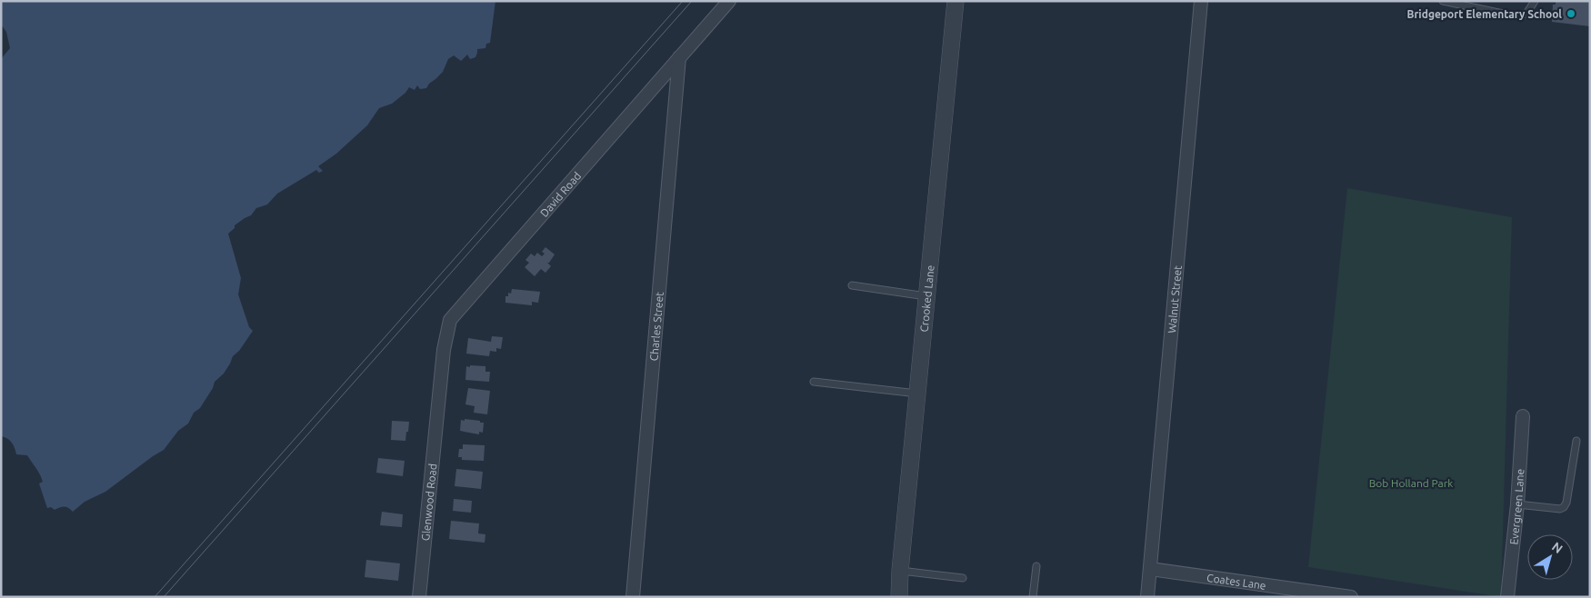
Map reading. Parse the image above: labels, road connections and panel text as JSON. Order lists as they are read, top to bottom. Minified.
{"streets":{"street":["David Road","Crooked Lane","Walnut Street","Charles Street","Glenwood Road","Evergreen Lane","Coates Lane"]},"crossings":[["David Road","Charles Street"],["David Road","Glenwood Road"],["Walnut Street","Coates Lane"]],"parks":["Bob Holland Park"],"places":["Bridgeport Elementary School"],"north":"top right"}
